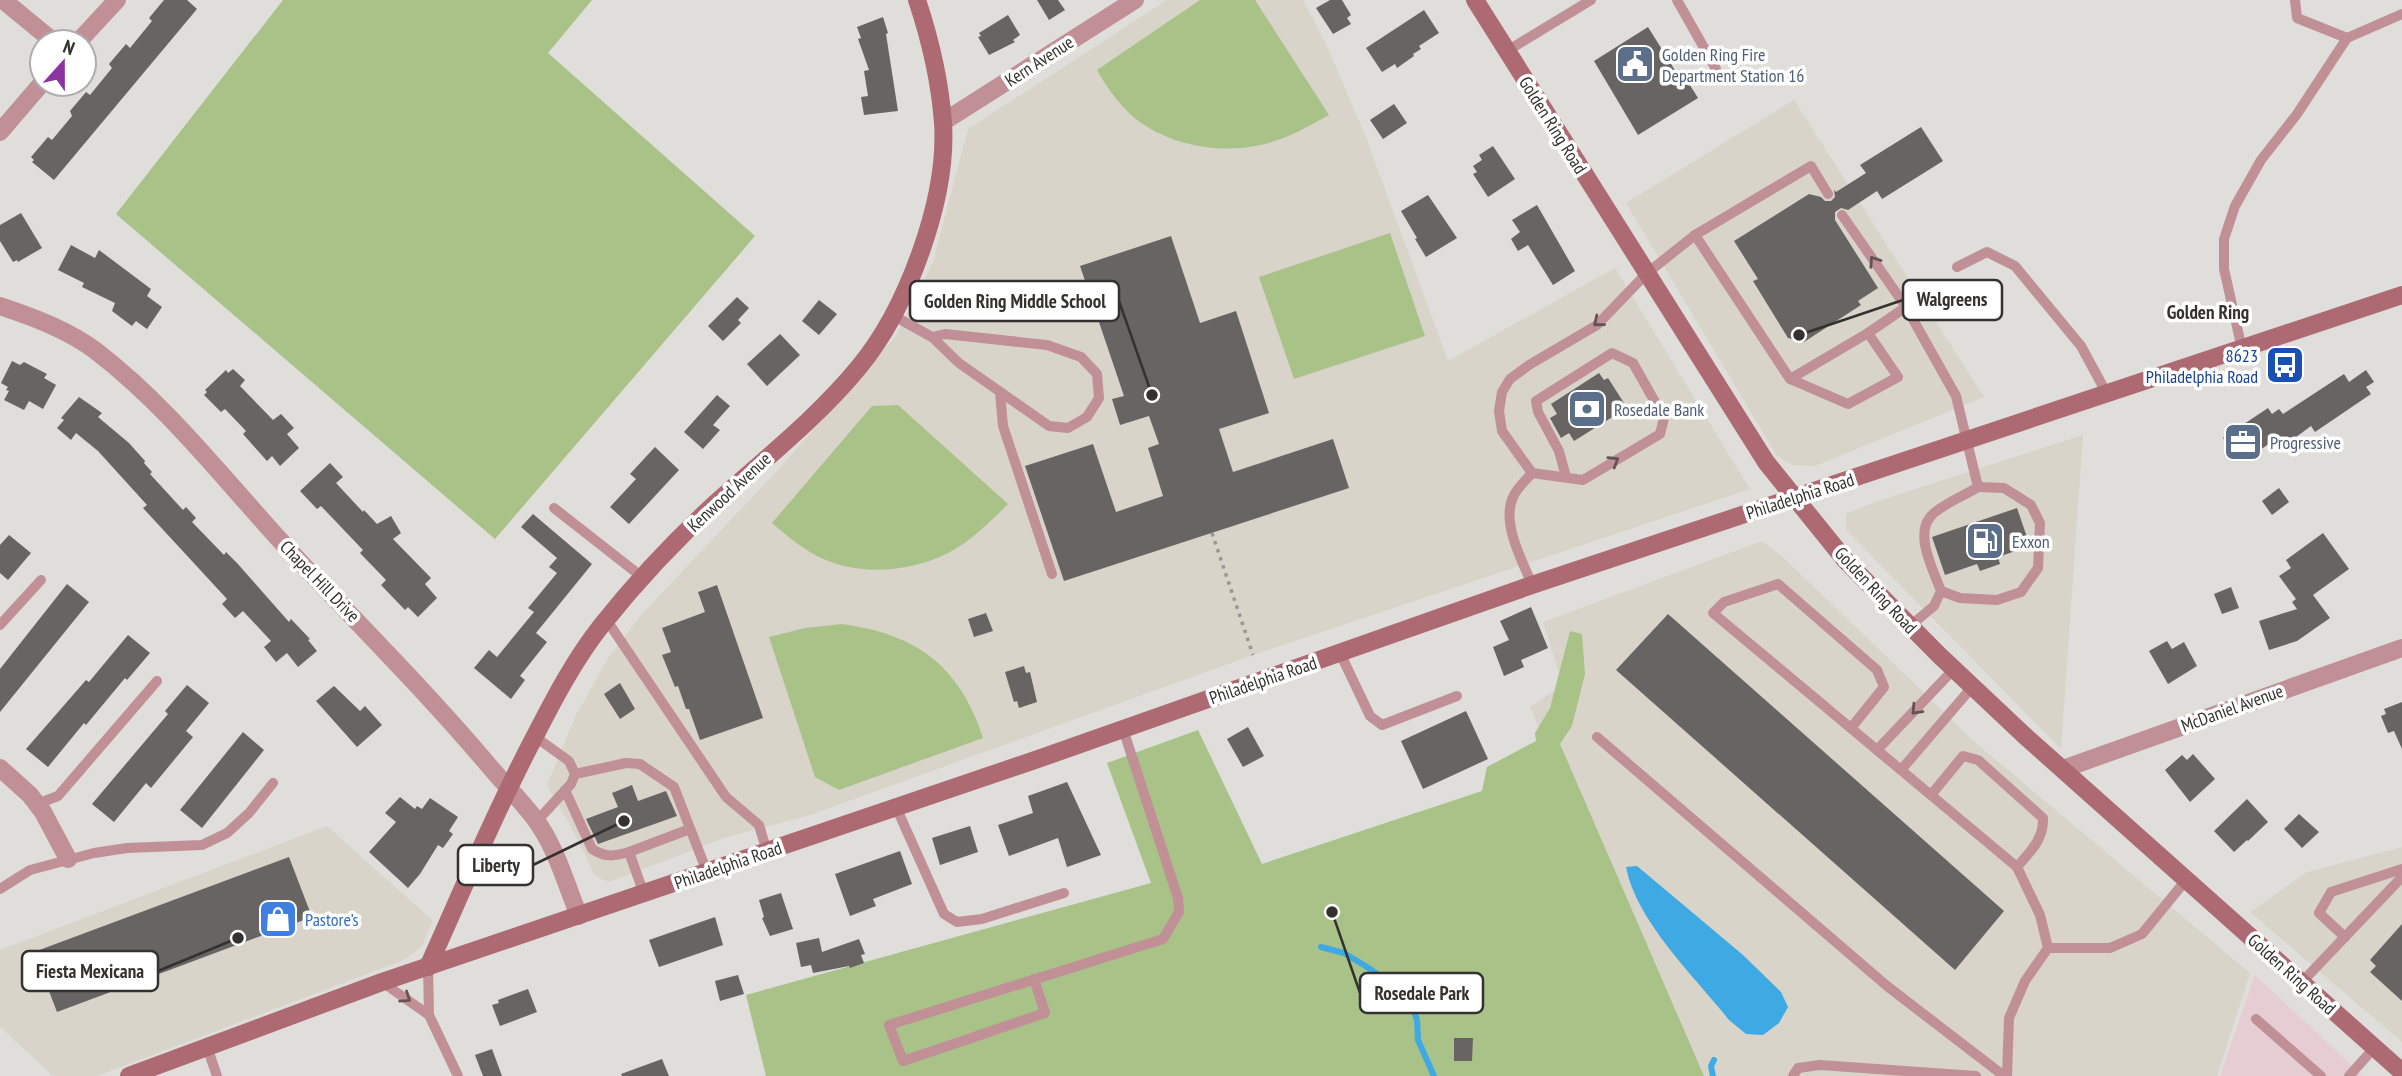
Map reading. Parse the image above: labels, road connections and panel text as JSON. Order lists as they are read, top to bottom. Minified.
{"streets":{"main road":["Golden Ring Road","Kenwood Avenue","Philadelphia Road"],"street":["Kern Avenue","Chapel Hill Drive","McDaniel Avenue"]},"crossings":[["Kern Avenue","Kenwood Avenue"],["Golden Ring Road","Philadelphia Road"],["Golden Ring Road","McDaniel Avenue"],["Kenwood Avenue","Philadelphia Road"],["Kenwood Avenue","Chapel Hill Drive"],["Philadelphia Road","Chapel Hill Drive"]],"districts":["Golden Ring"],"places":{"public building":["Golden Ring Fire Department Station 16"],"other":["Walgreens","Golden Ring Middle School","Liberty","Rosedale Park","Fiesta Mexicana"],"bus stop":["8623 Philadelphia Road"],"bank":["Rosedale Bank"],"office":["Progressive"],"fuel station":["Exxon"],"shop":["Pastore’s"]},"north":"top"}
